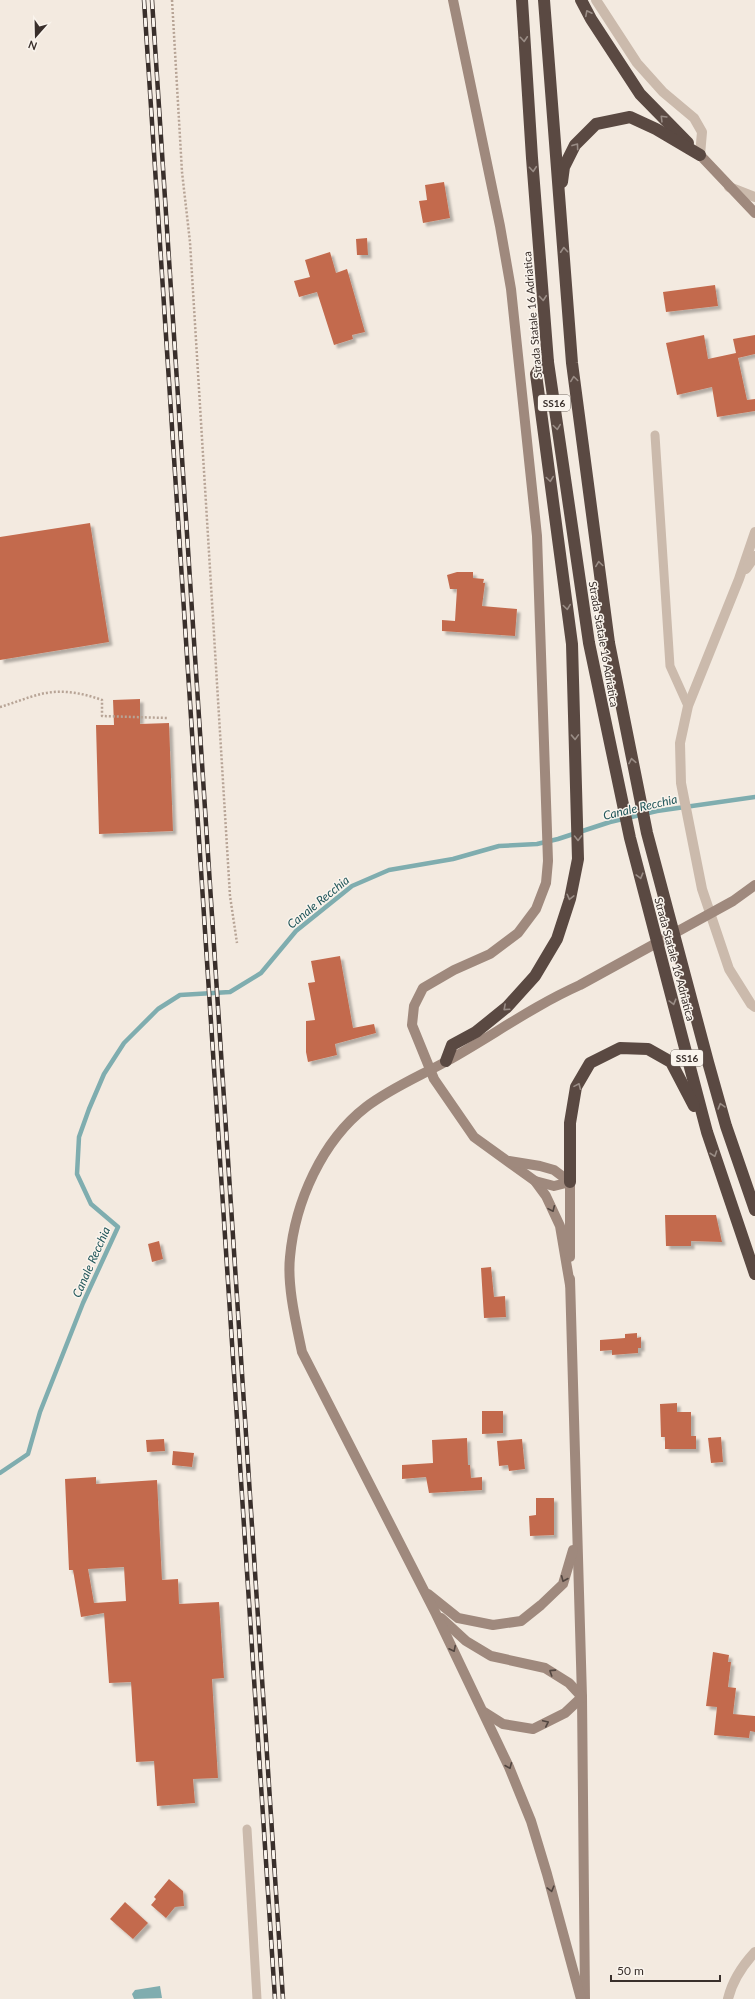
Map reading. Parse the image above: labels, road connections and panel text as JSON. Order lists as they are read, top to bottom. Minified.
{"streets":{"highway":["Strada Statale 16 Adriatica","SS16"]},"water":["Canale Recchia"],"scale_bar":"50 m","north":"bottom"}
